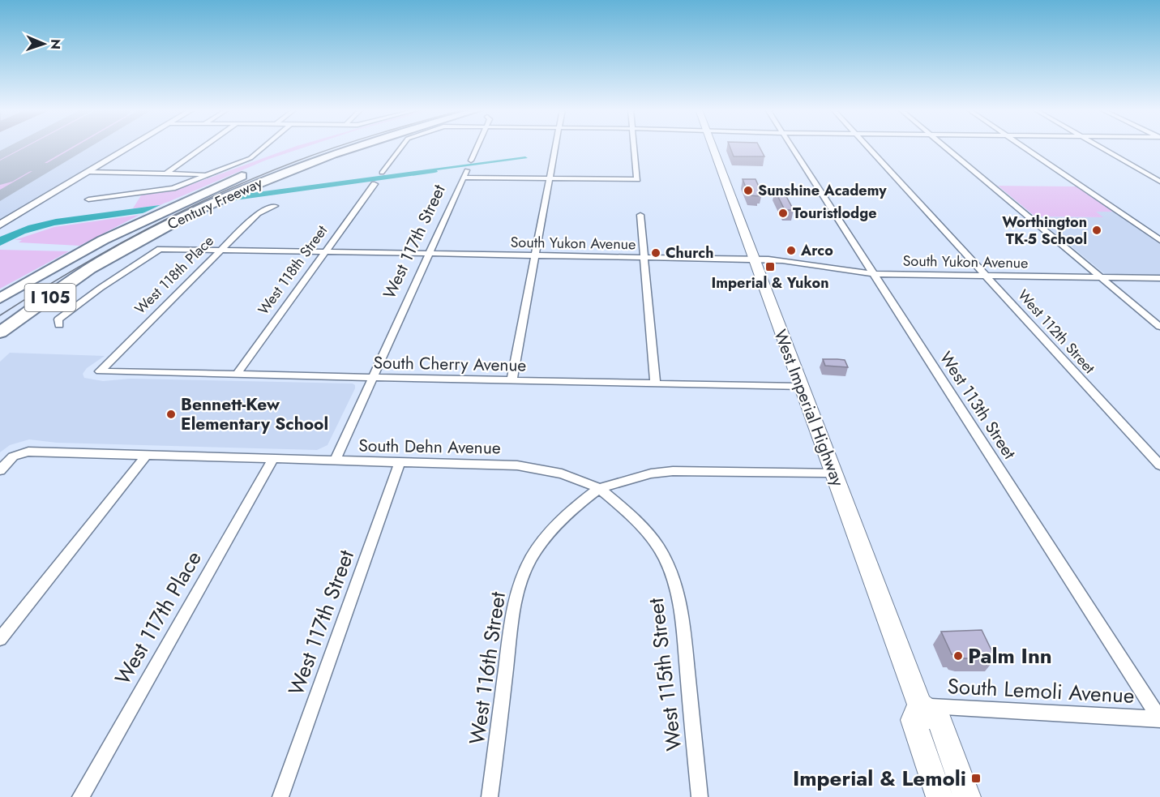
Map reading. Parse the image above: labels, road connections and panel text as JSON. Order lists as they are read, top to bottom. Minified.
{"streets":{"highway":["Century Freeway","I 105"],"main road":["West Imperial Highway"],"street":["West 117th Street","South Yukon Avenue","West 118th Street","West 118th Place","West 112th Street","South Cherry Avenue","West 113th Street","South Dehn Avenue","West 117th Place","West 116th Street","West 115th Street","South Lemoli Avenue"]},"crossings":[["West 117th Street","South Yukon Avenue"],["West 117th Street","South Cherry Avenue"],["West 117th Street","South Dehn Avenue"],["South Yukon Avenue","West 118th Street"],["South Yukon Avenue","West 118th Place"],["South Yukon Avenue","West 112th Street"],["South Yukon Avenue","West 113th Street"],["South Yukon Avenue","West Imperial Highway"],["West 118th Street","South Cherry Avenue"],["West 118th Place","South Cherry Avenue"],["South Cherry Avenue","West Imperial Highway"],["West 113th Street","South Lemoli Avenue"],["West Imperial Highway","South Lemoli Avenue"],["South Dehn Avenue","West 117th Place"],["South Dehn Avenue","West 116th Street"],["South Dehn Avenue","West 115th Street"],["West 116th Street","West 115th Street"]],"places":{"other":["Sunshine Academy","Touristlodge","Worthington TK-5 School","Arco","Church","Bennett-Kew Elementary School","Palm Inn"],"transit":["Imperial & Yukon","Imperial & Lemoli"]},"north":"right"}
